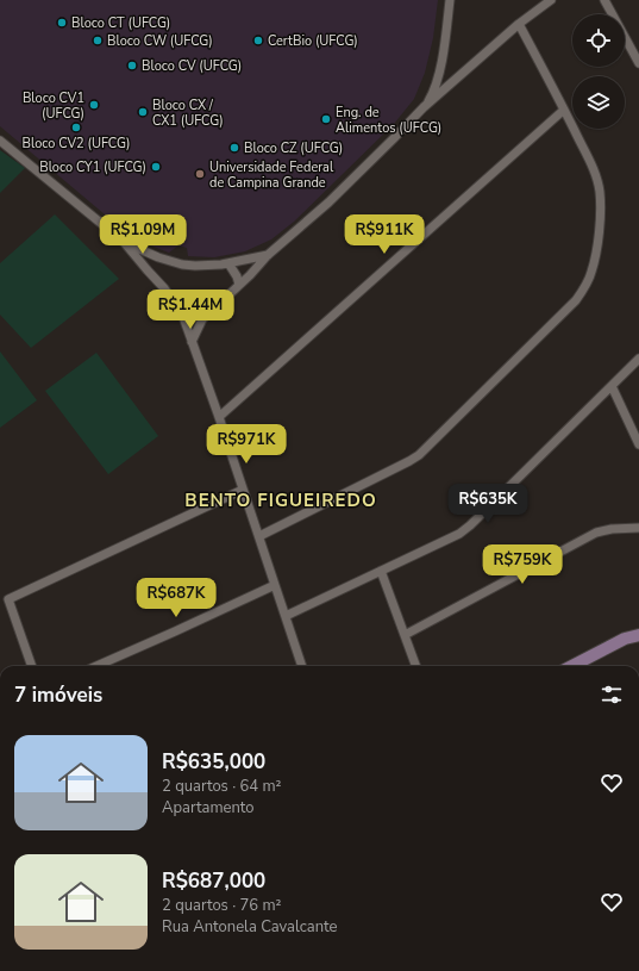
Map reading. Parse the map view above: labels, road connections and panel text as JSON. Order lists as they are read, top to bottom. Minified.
{"districts":["BENTO FIGUEIREDO"],"places":["Bloco CT (UFCG)","Bloco CW (UFCG)","CertBio (UFCG)","Bloco CV (UFCG)","Bloco CV1 (UFCG)","Bloco CX / CX1 (UFCG)","Eng. de Alimentos (UFCG)","Bloco CV2 (UFCG)","Bloco CZ (UFCG)","Bloco CY1 (UFCG)","Universidade Federal de Campina Grande"],"page":{"price":["R$1.09M","R$911K","R$1.44M","R$971K","R$635K","R$759K","R$687K"],"heading":"7 imóveis","list":[{"name":"R$635,000","note":"2 quartos · 64 m² · Apartamento"},{"name":"R$687,000","note":"2 quartos · 76 m² · Rua Antonela Cavalcante"}]}}
